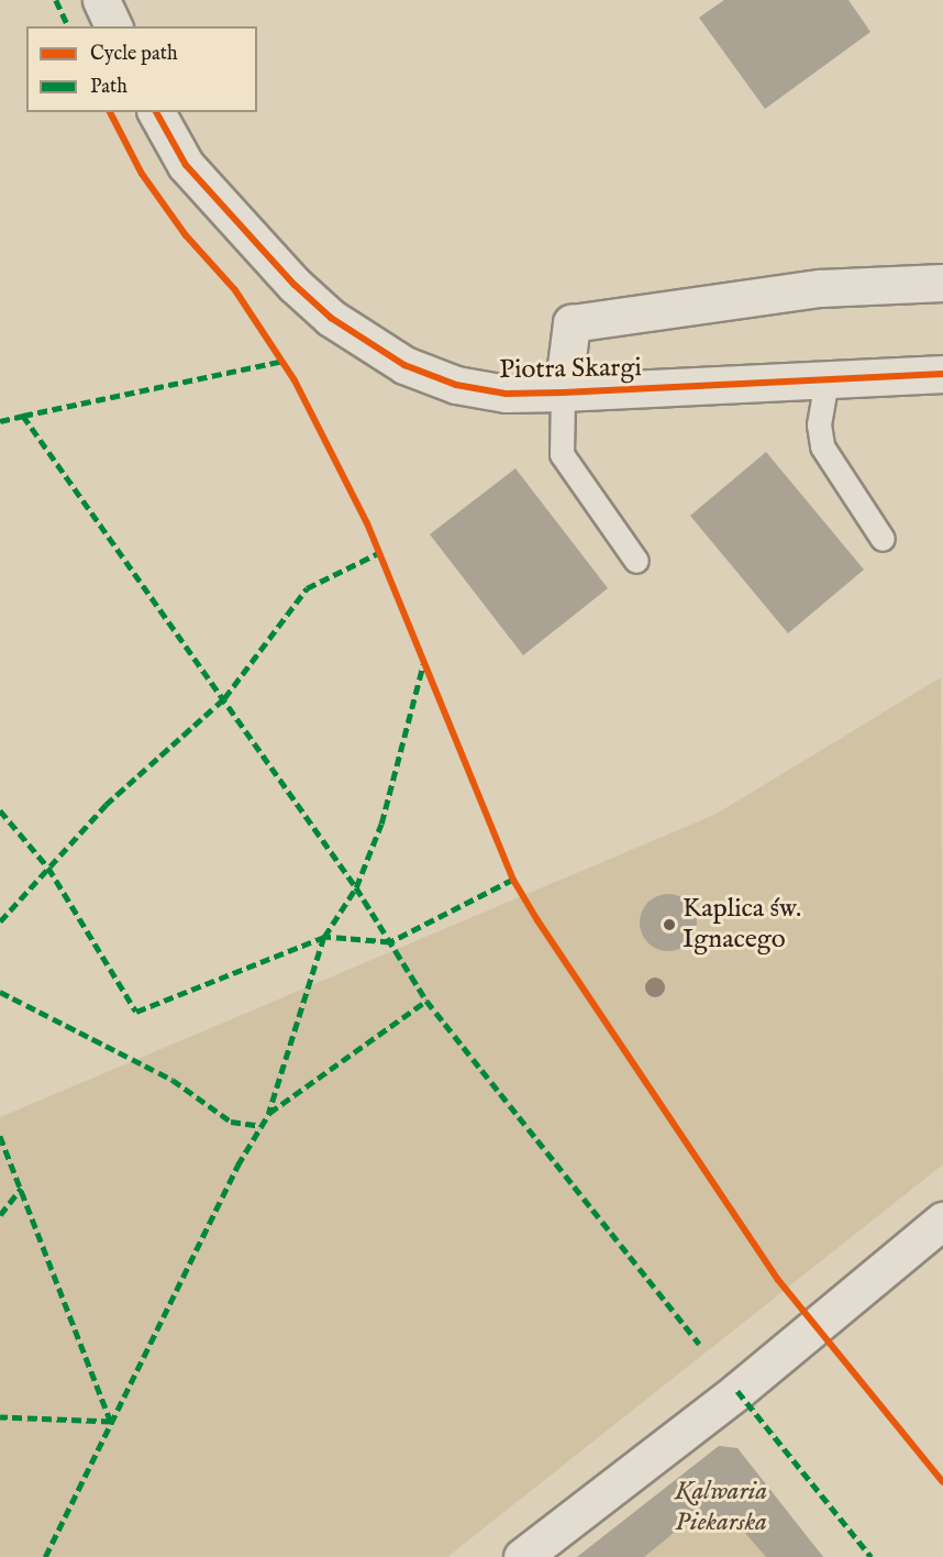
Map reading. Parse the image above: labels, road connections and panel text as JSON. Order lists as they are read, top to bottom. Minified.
{"streets":{"street":["Piotra Skargi"]},"parks":["Kalwaria Piekarska"],"places":["Kaplica św. Ignacego"],"legend":["Cycle path","Path"]}
